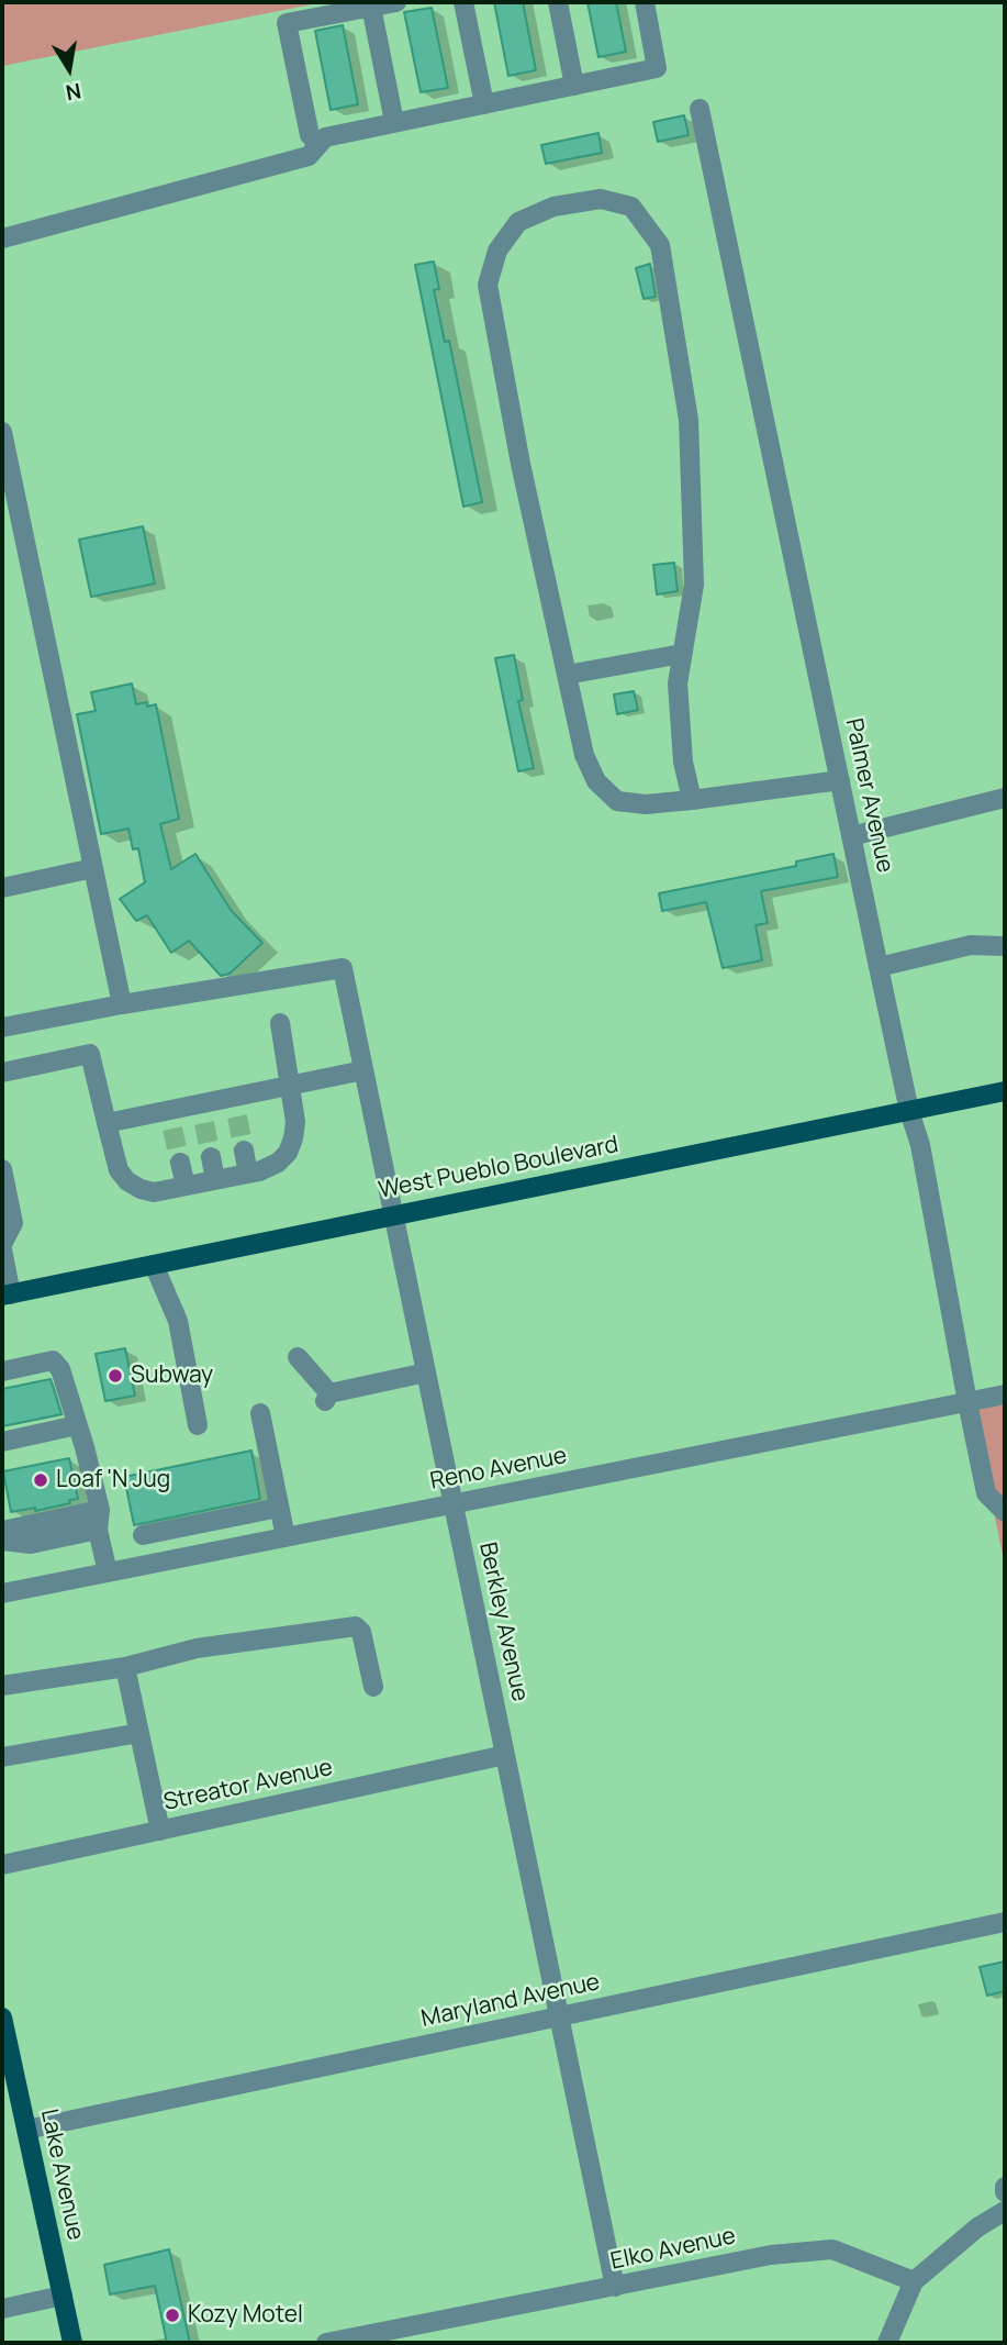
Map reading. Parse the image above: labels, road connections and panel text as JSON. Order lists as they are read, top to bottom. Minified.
{"streets":{"main road":["West Pueblo Boulevard","Lake Avenue"],"street":["Palmer Avenue","Reno Avenue","Berkley Avenue","Streator Avenue","Maryland Avenue","Elko Avenue"]},"crossings":[["Palmer Avenue","West Pueblo Boulevard"],["Palmer Avenue","Reno Avenue"],["West Pueblo Boulevard","Berkley Avenue"],["Reno Avenue","Berkley Avenue"],["Berkley Avenue","Streator Avenue"],["Berkley Avenue","Maryland Avenue"],["Berkley Avenue","Elko Avenue"],["Maryland Avenue","Lake Avenue"]],"places":["Subway","Loaf 'N Jug","Kozy Motel"],"north":"bottom"}
